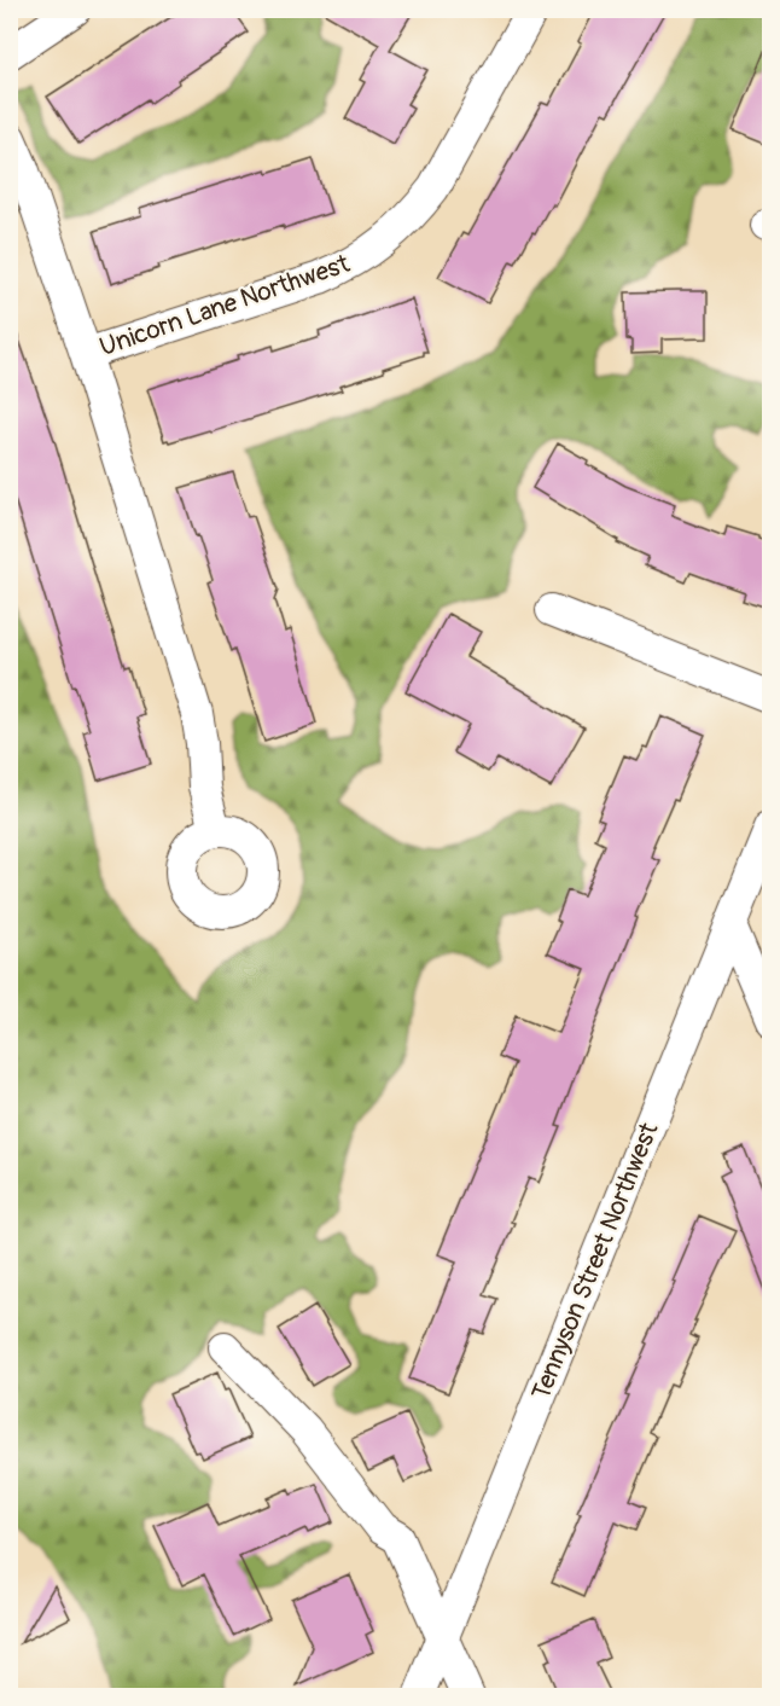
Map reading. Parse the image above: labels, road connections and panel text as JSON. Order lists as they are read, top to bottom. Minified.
{"streets":{"street":["Unicorn Lane Northwest","Tennyson Street Northwest"]}}
